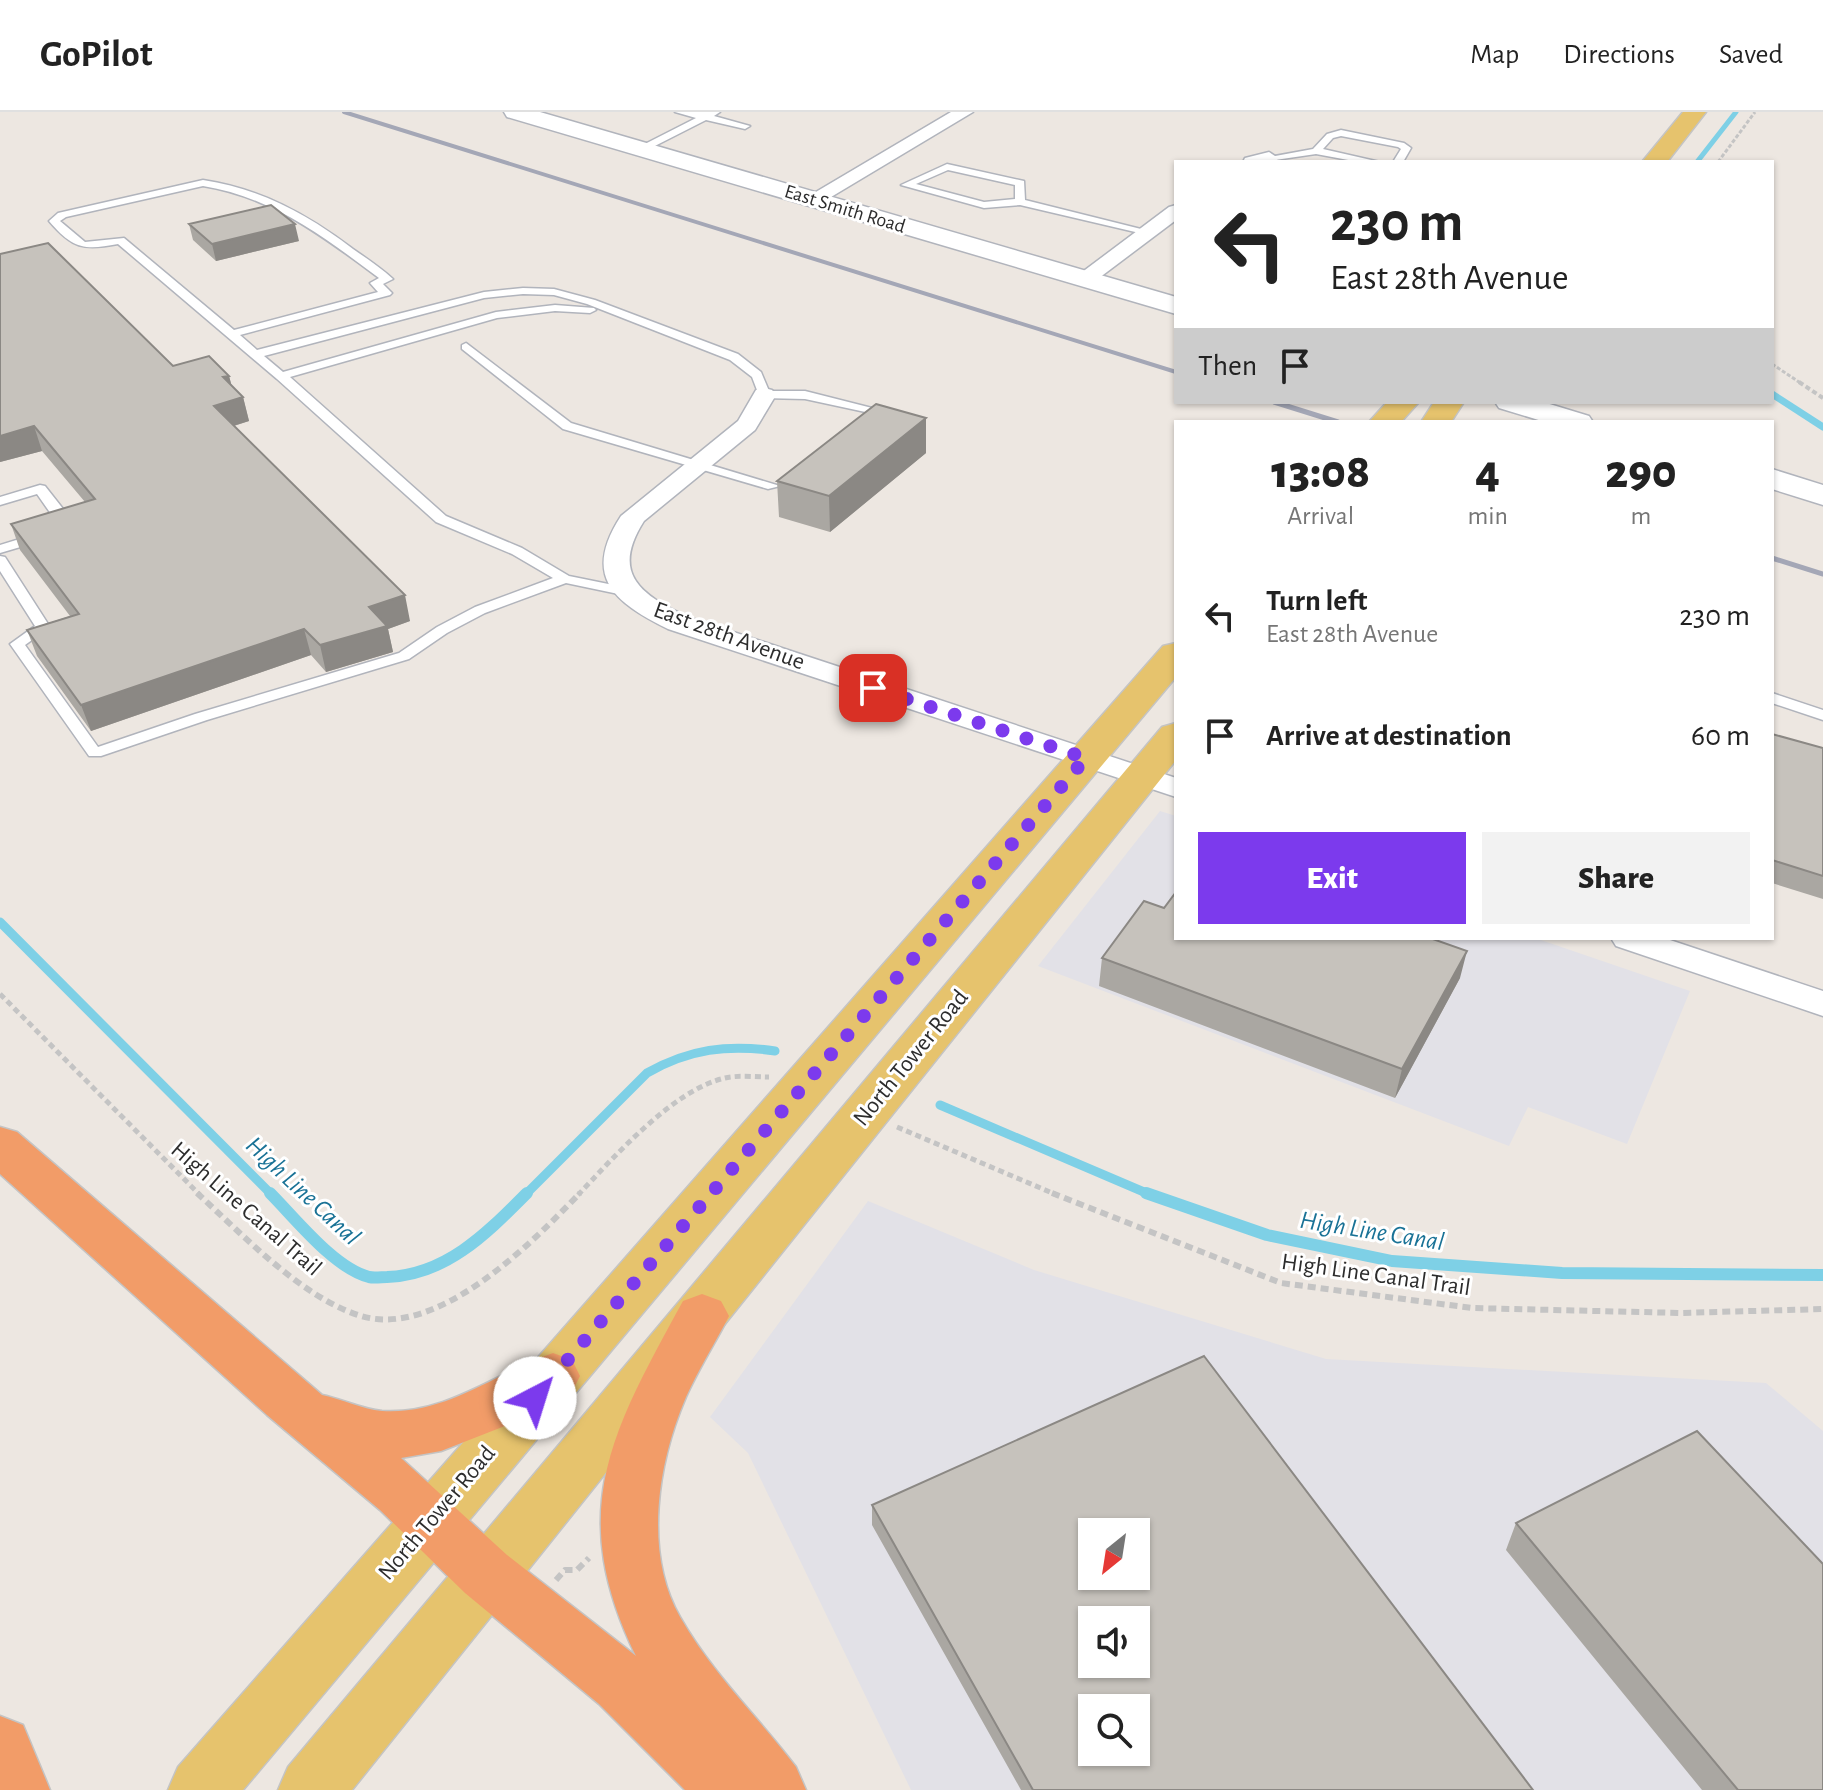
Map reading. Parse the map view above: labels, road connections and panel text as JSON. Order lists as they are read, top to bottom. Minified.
{"streets":{"main road":["North Tower Road"],"street":["East Smith Road","East 28th Avenue"],"path":["High Line Canal Trail"]},"crossings":[["East 28th Avenue","North Tower Road"]],"water":["High Line Canal"],"north":"bottom left","page":{"header":"GoPilot","nav":["Map","Directions","Saved"],"turn":["230 m","East 28th Avenue"],"then":"Then","eta":["13:08","Arrival","4","min","290","m"],"list":[{"name":"Turn left","note":"East 28th Avenue","value":"230 m"},{"name":"Arrive at destination","value":"60 m"}],"buttons":["Exit","Share"]}}
